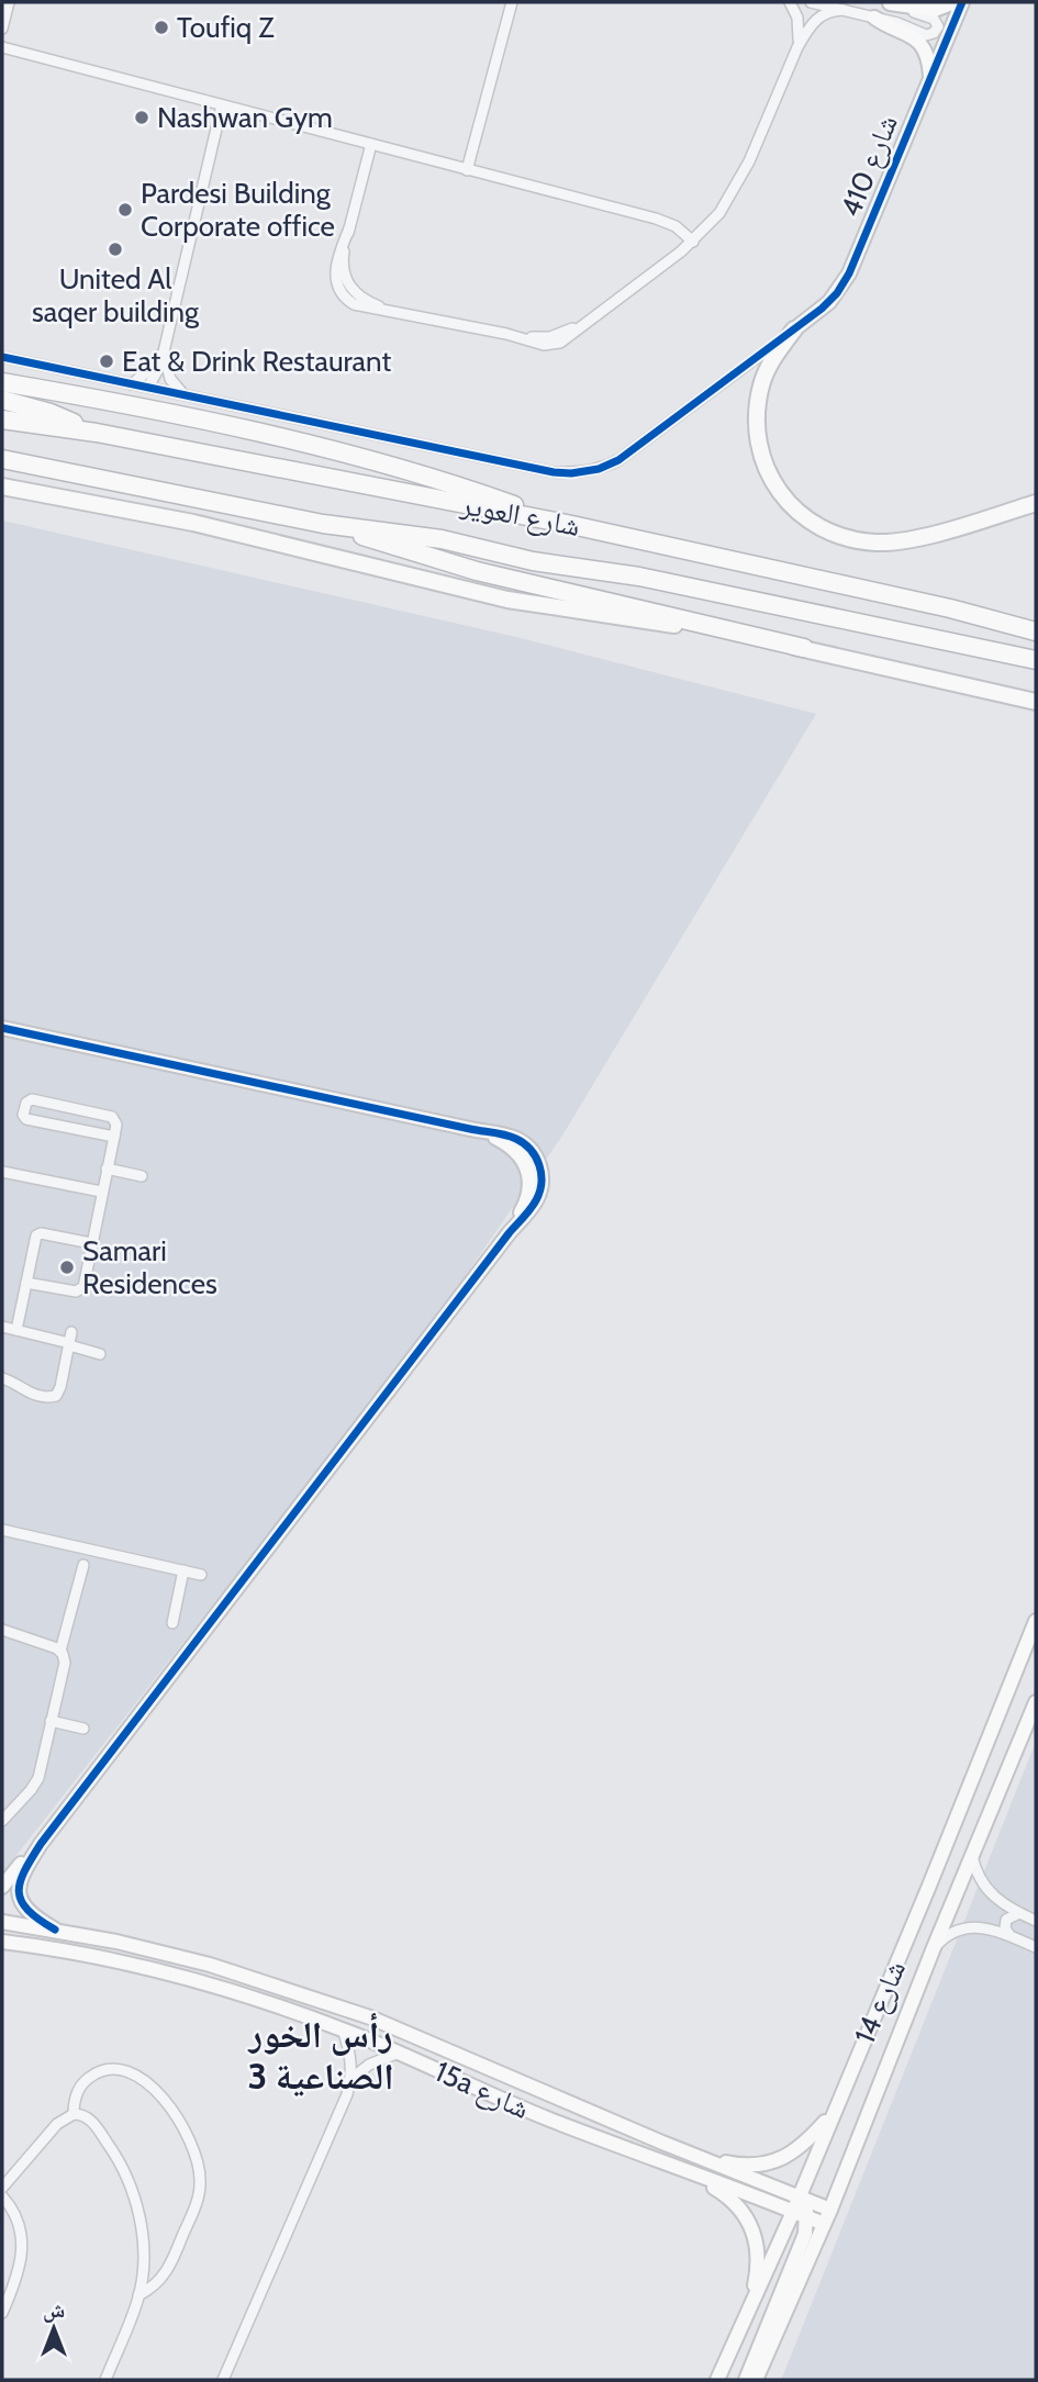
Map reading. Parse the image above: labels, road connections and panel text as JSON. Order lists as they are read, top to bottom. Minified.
{"streets":{"highway":["شارع العوير"],"main road":["شارع 410","شارع 14","15a شارع"]},"crossings":[["شارع 14","15a شارع"]],"districts":["رأس الخور الصناعية 3"],"places":["Toufiq Z","Nashwan Gym","Pardesi Building Corporate office","United Al saqer building","Eat & Drink Restaurant","Samari Residences"],"north":"top"}
